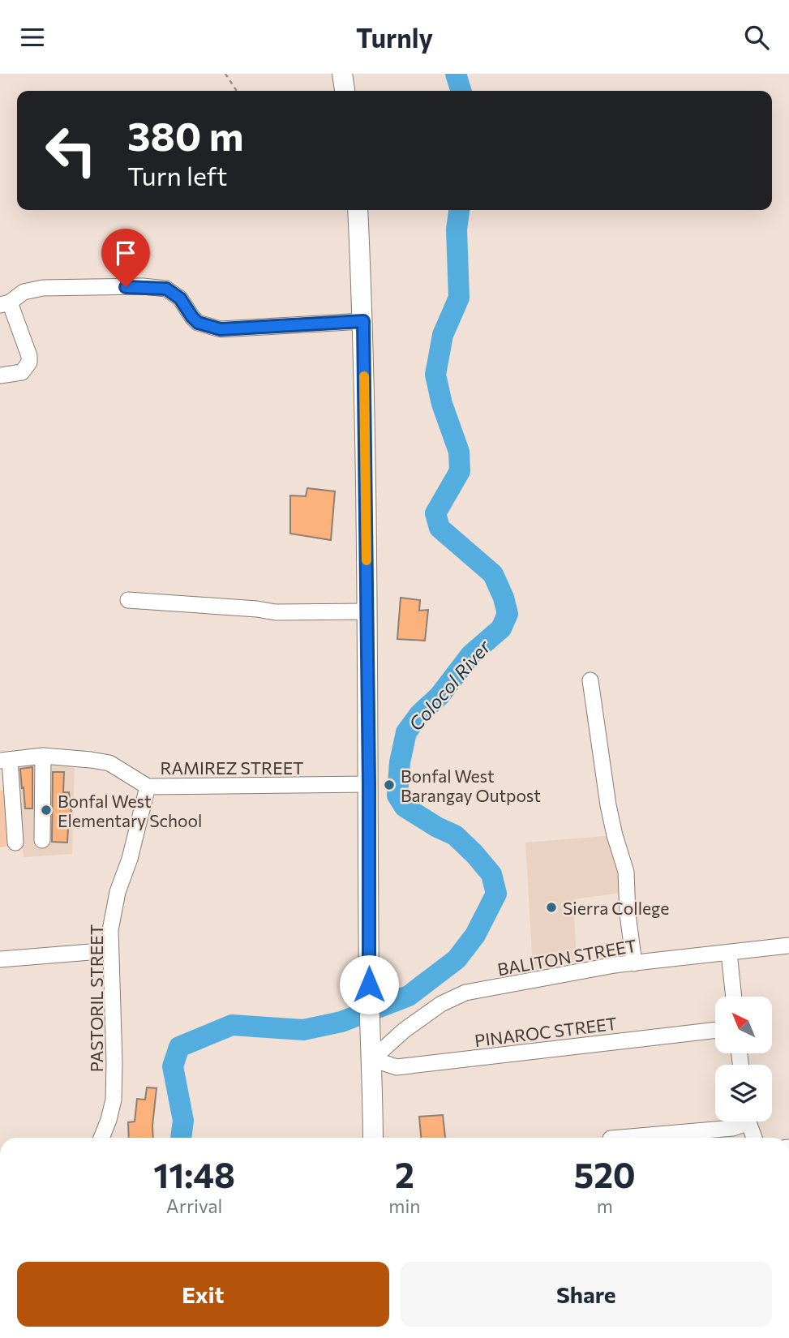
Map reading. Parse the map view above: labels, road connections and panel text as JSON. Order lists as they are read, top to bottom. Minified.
{"streets":{"street":["RAMIREZ STREET","BALITON STREET","PASTORIL STREET","PINAROC STREET"]},"crossings":[["RAMIREZ STREET","PASTORIL STREET"],["BALITON STREET","PINAROC STREET"]],"water":["Colocol River"],"places":["Bonfal West Barangay Outpost","Bonfal West Elementary School","Sierra College"],"north":"top left","page":{"header":"Turnly","turn":["380 m","Turn left"],"eta":["11:48","Arrival","2","min","520","m"],"buttons":["Exit","Share"]}}
